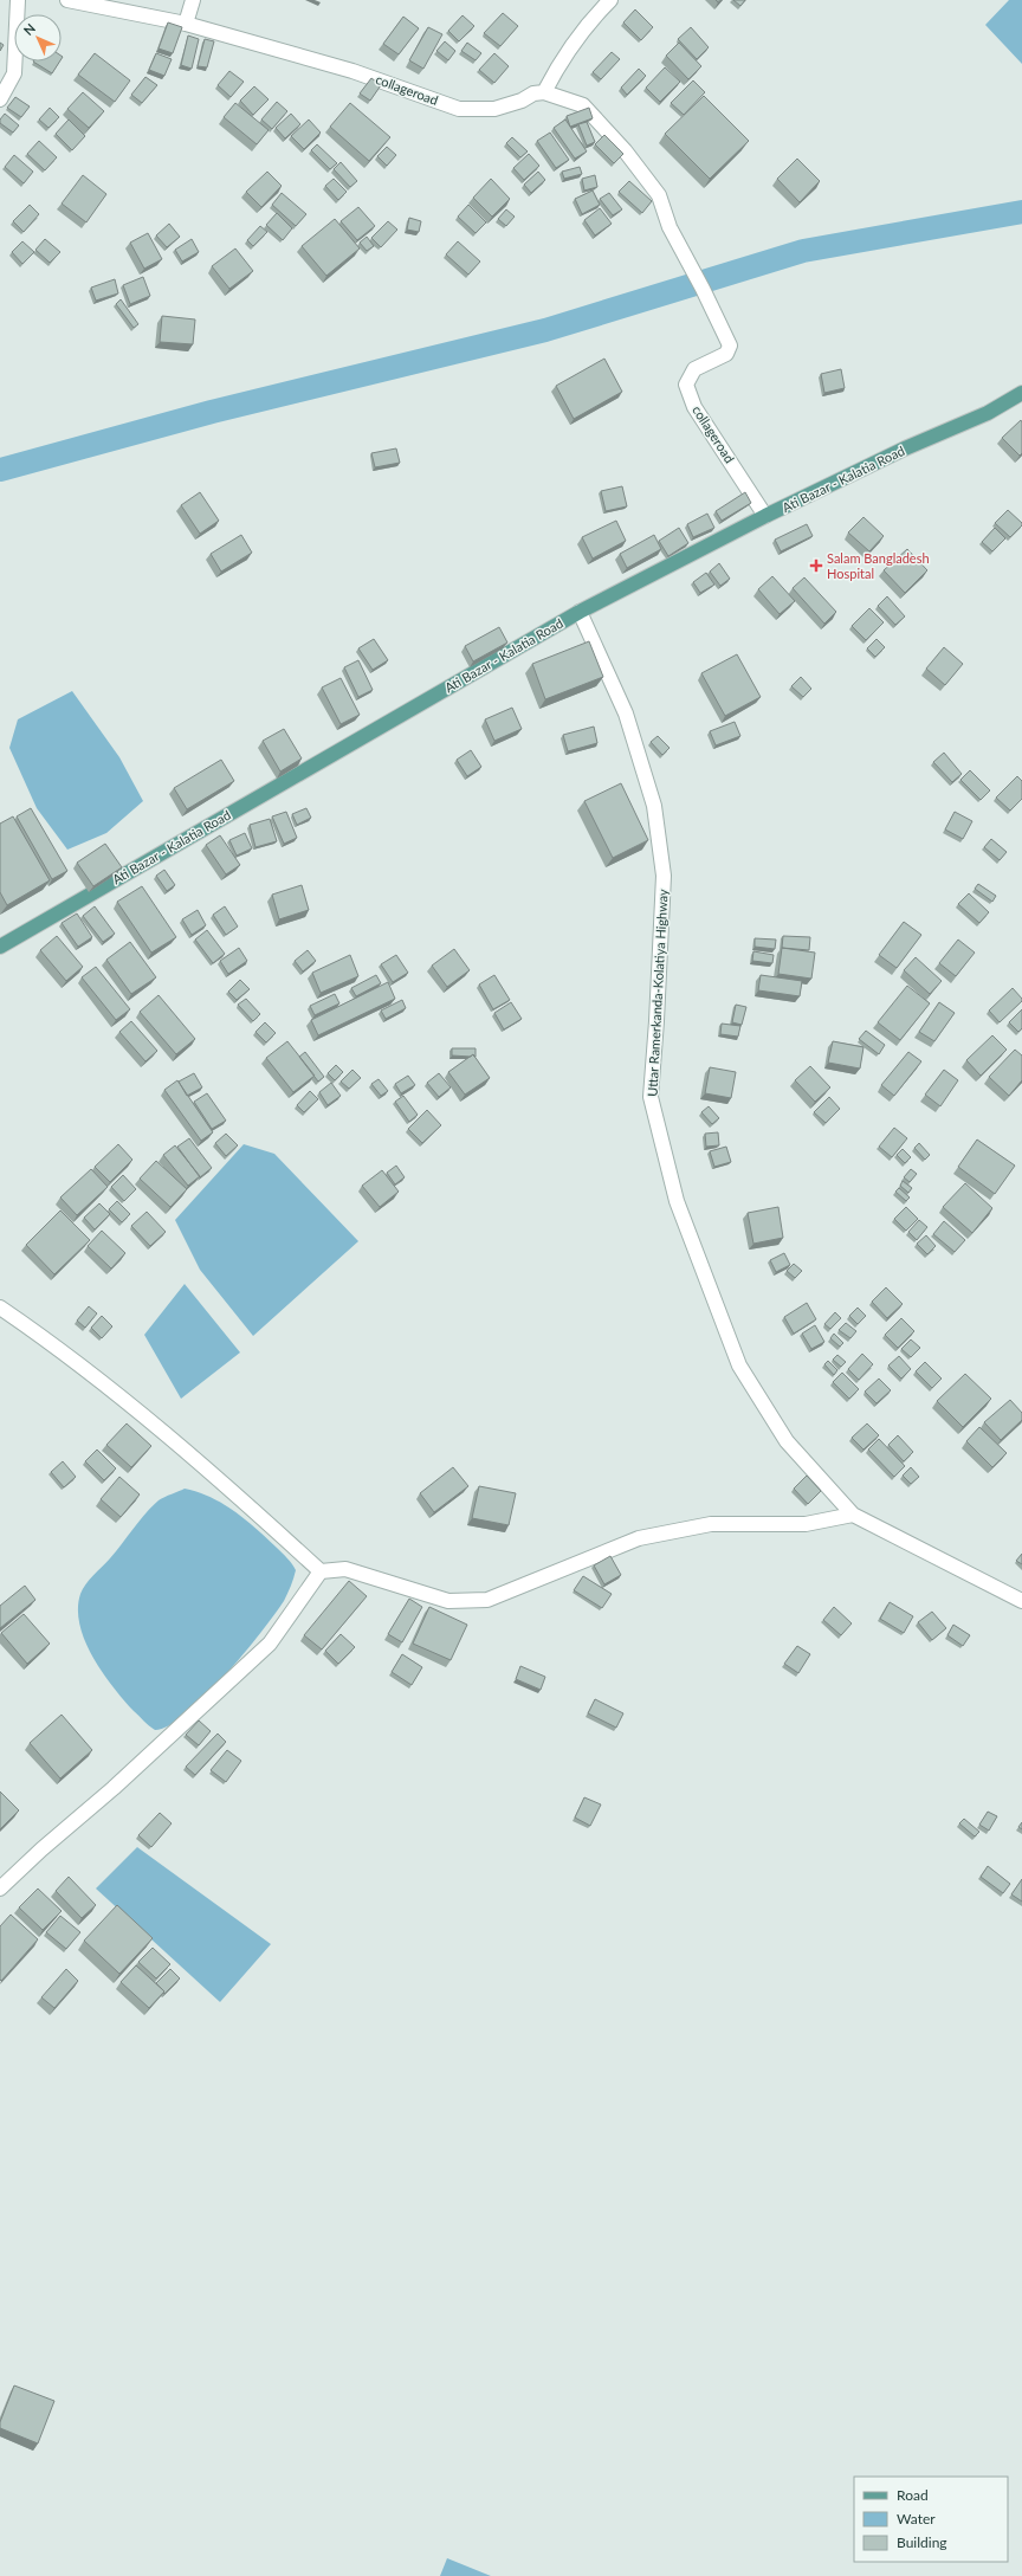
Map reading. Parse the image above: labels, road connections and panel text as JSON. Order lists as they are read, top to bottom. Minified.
{"streets":{"main road":["Ati Bazar - Kalatia Road"],"street":["collageroad","Uttar Ramerkanda-Kolatiya Highway"]},"crossings":[["collageroad","Ati Bazar - Kalatia Road"],["Ati Bazar - Kalatia Road","Uttar Ramerkanda-Kolatiya Highway"]],"places":{"health":["Salam Bangladesh Hospital"]},"legend":["Road","Water","Building"],"north":"top left"}
